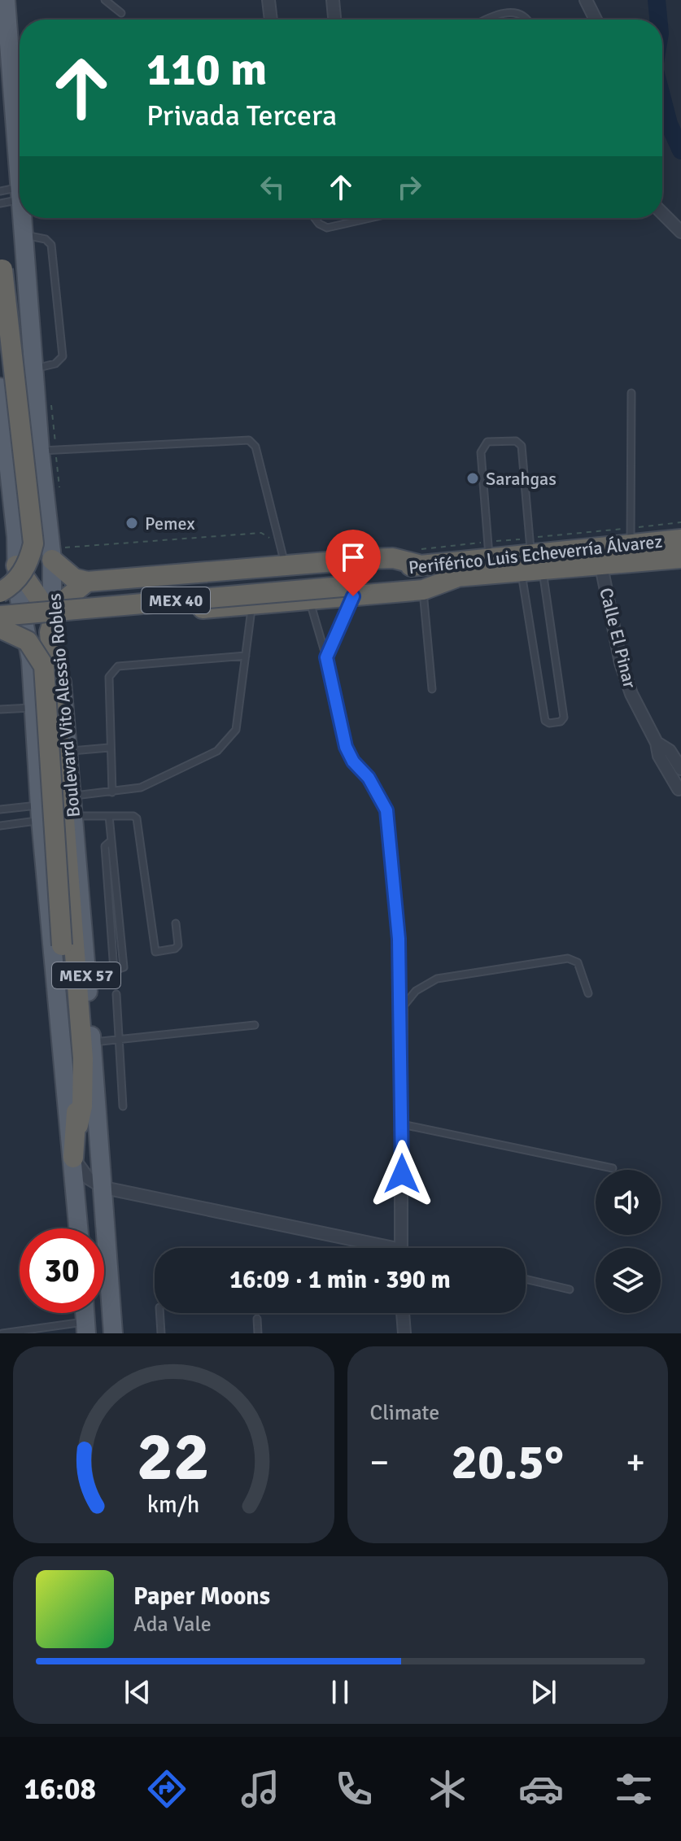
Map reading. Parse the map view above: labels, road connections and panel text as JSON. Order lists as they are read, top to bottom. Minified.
{"streets":{"highway":["Periférico Luis Echeverría Álvarez","MEX 40"],"main road":["Boulevard Vito Alessio Robles","MEX 57"],"street":["Calle El Pinar"]},"crossings":[["Periférico Luis Echeverría Álvarez","Calle El Pinar"]],"places":["Sarahgas","Pemex"],"page":{"turn":["110 m","Privada Tercera"],"limit":"30","trip":"16:09 · 1 min · 390 m","tile":"Climate","heat":["−","20.5°","+"],"song":["Paper Moons","Ada Vale"],"tabs":"16:08","gauge":["22","km/h"]}}
